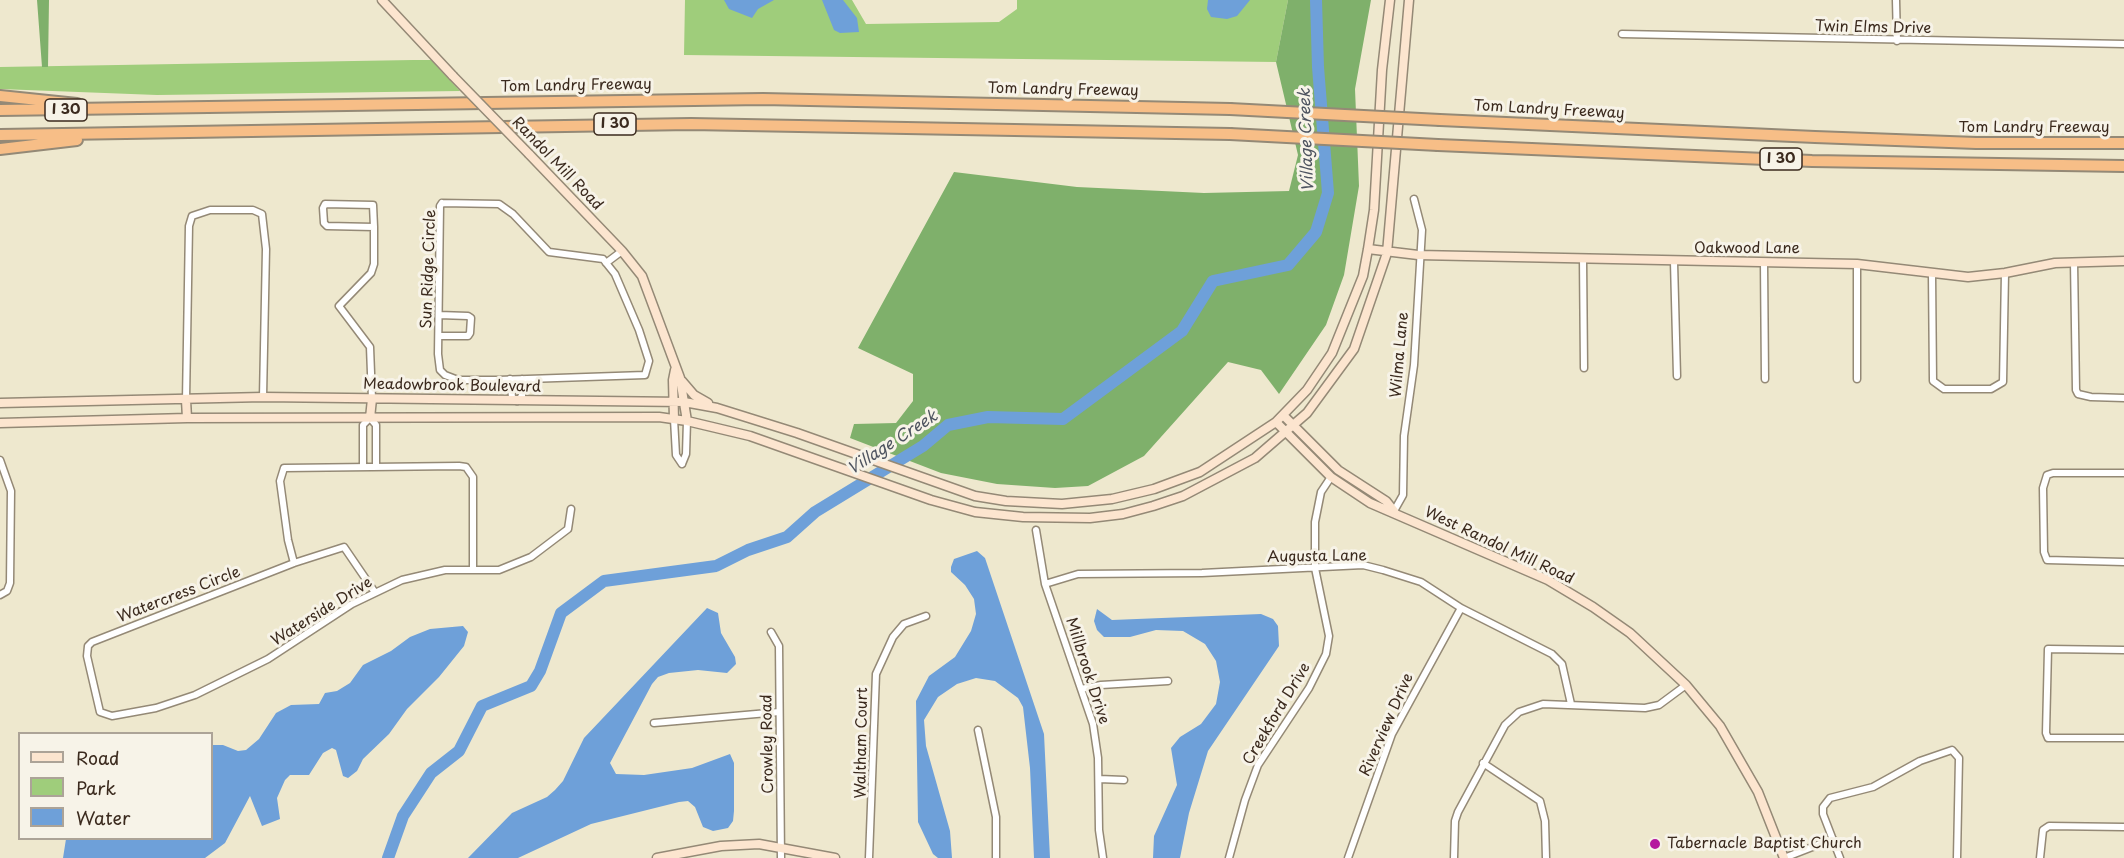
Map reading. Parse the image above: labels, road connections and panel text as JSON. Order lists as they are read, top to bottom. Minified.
{"streets":{"highway":["Tom Landry Freeway","I 30"],"main road":["Randol Mill Road","Oakwood Lane","Meadowbrook Boulevard","West Randol Mill Road"],"street":["Twin Elms Drive","Sun Ridge Circle","Wilma Lane","Augusta Lane","Watercress Circle","Waterside Drive","Millbrook Drive","Creekford Drive","Riverview Drive","Waltham Court","Crowley Road"]},"crossings":[["Randol Mill Road","Meadowbrook Boulevard"],["Oakwood Lane","Wilma Lane"],["Oakwood Lane","Meadowbrook Boulevard"],["Wilma Lane","West Randol Mill Road"],["Meadowbrook Boulevard","West Randol Mill Road"],["West Randol Mill Road","Creekford Drive"],["Augusta Lane","Millbrook Drive"],["Augusta Lane","Creekford Drive"],["Augusta Lane","Riverview Drive"],["Watercress Circle","Waterside Drive"]],"water":["Village Creek"],"places":["Tabernacle Baptist Church"],"legend":["Road","Park","Water"]}
